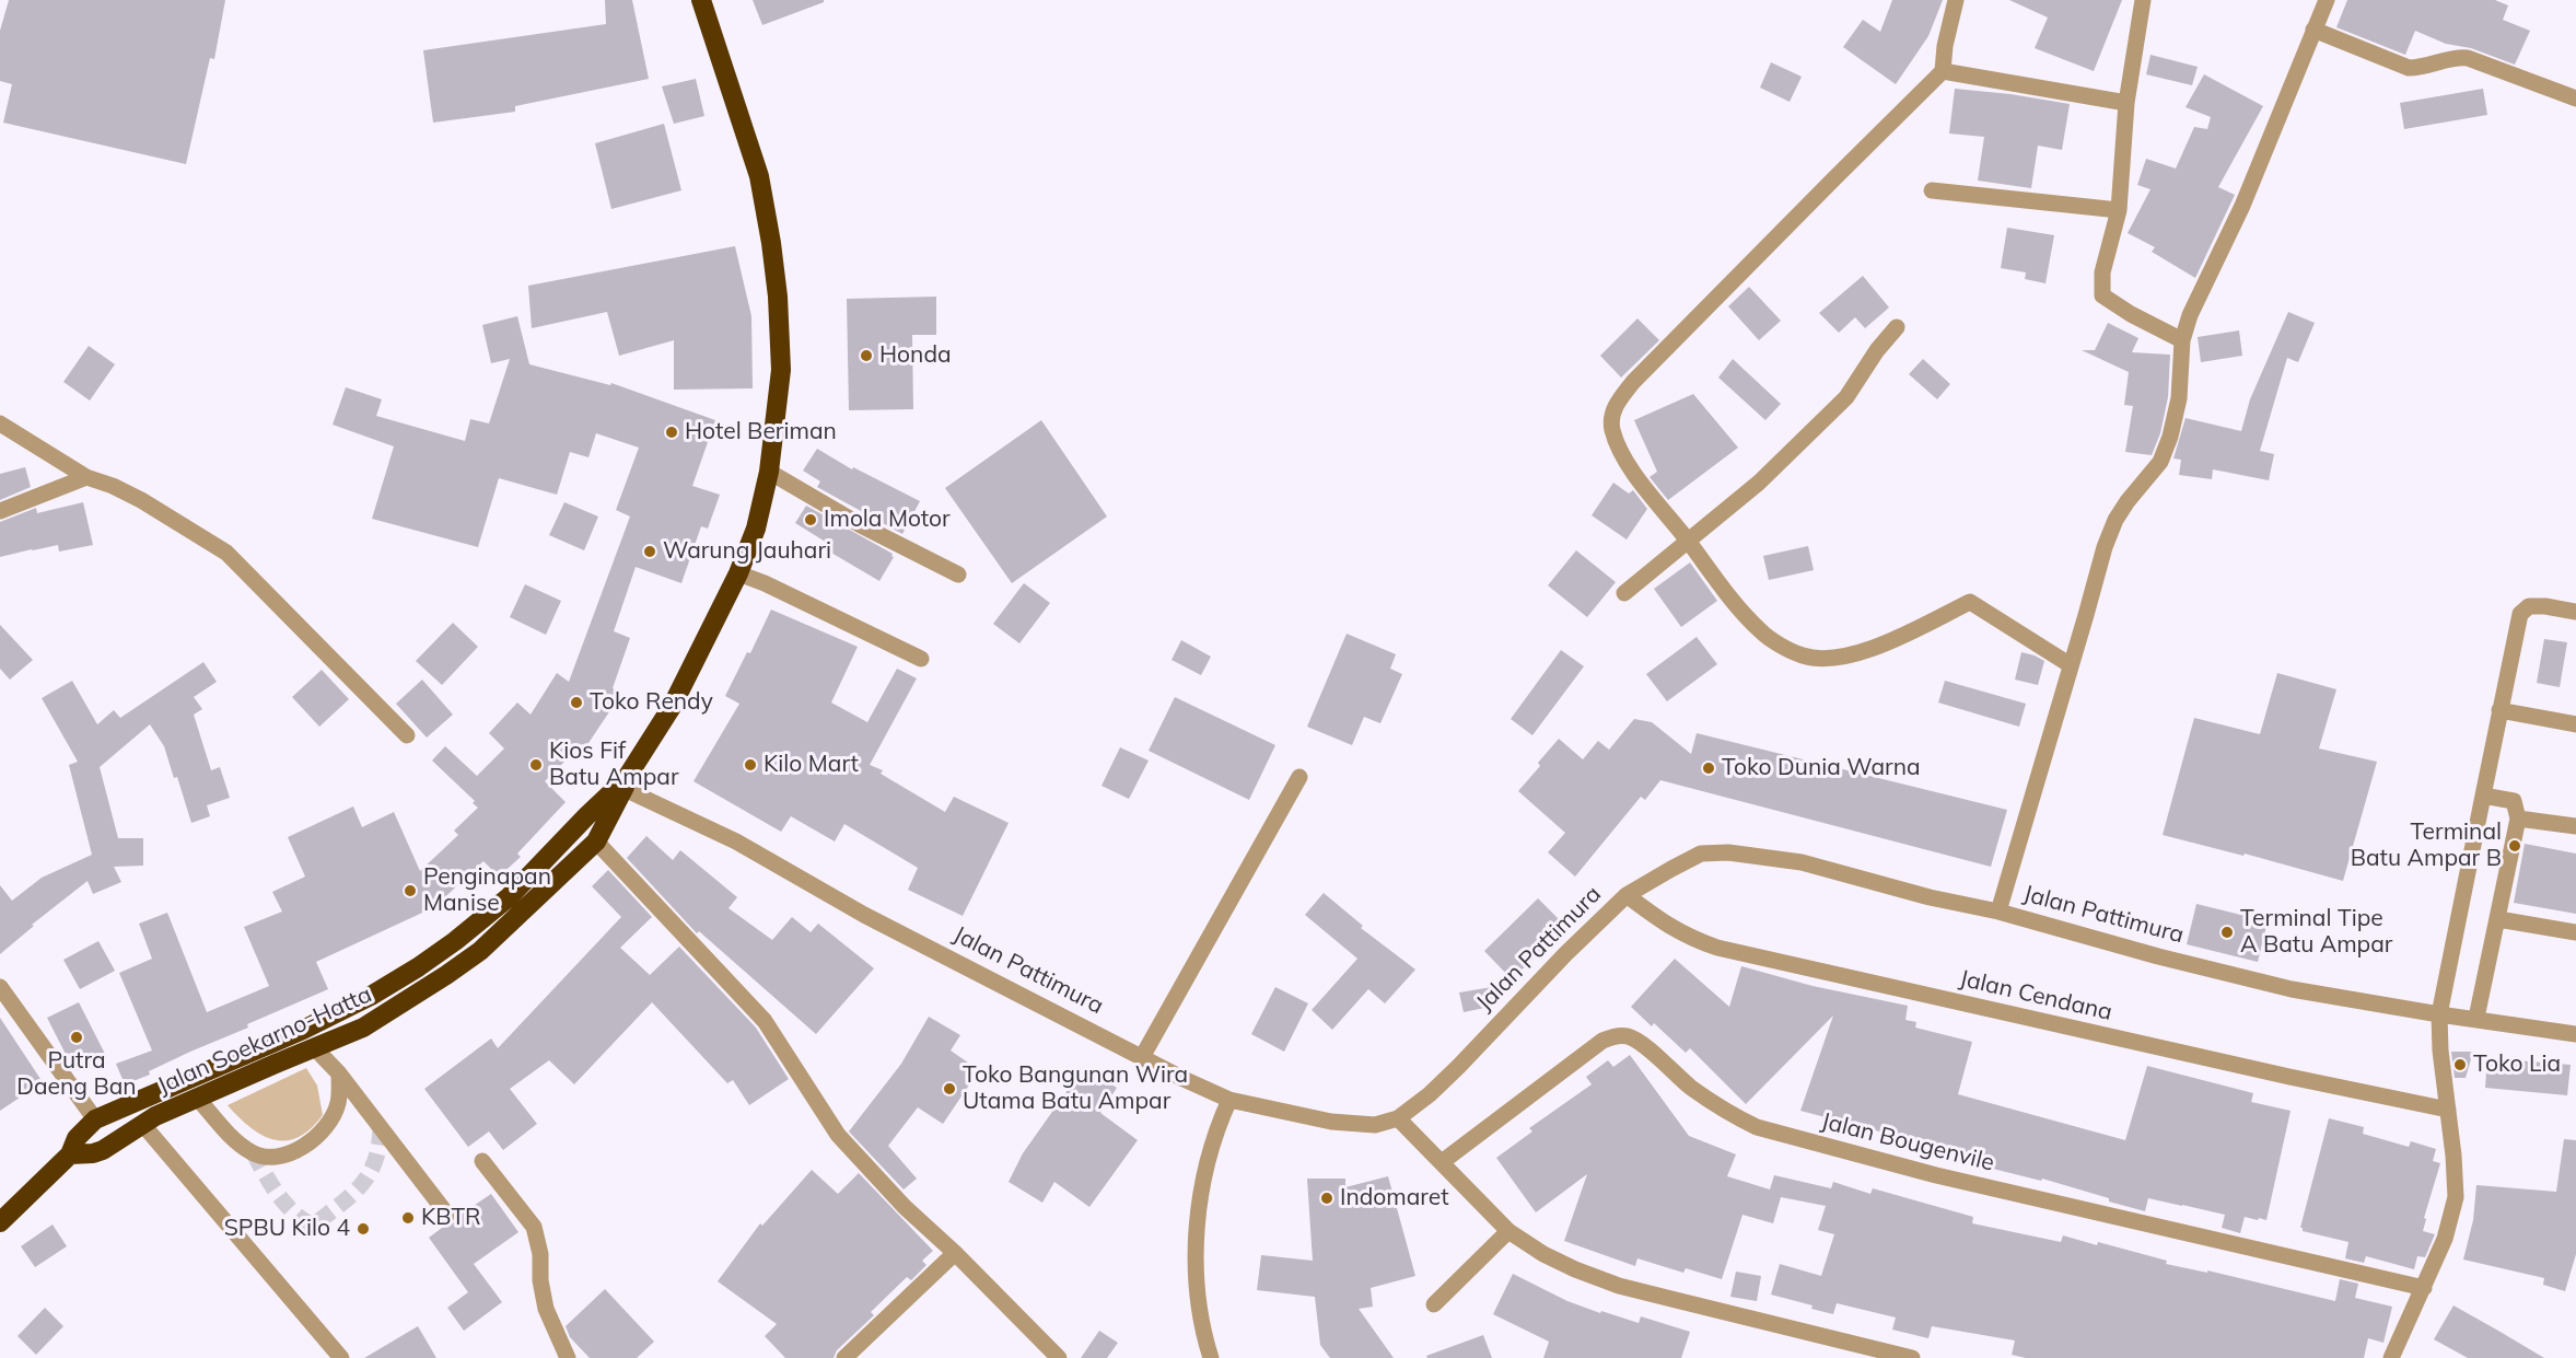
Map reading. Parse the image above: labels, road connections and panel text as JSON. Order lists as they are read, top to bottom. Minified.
{"streets":{"highway":["Jalan Soekarno-Hatta"],"street":["Jalan Pattimura","Jalan Cendana","Jalan Bougenvile"]},"crossings":[["Jalan Pattimura","Jalan Cendana"],["Jalan Pattimura","Jalan Soekarno-Hatta"]],"places":["Honda","Hotel Beriman","Imola Motor","Warung Jauhari","Toko Rendy","Kios Fif Batu Ampar","Kilo Mart","Toko Dunia Warna","Terminal Batu Ampar B","Penginapan Manise","Terminal Tipe A Batu Ampar","Putra Daeng Ban","Toko Lia","Toko Bangunan Wira Utama Batu Ampar","Indomaret","KBTR","SPBU Kilo 4"]}
